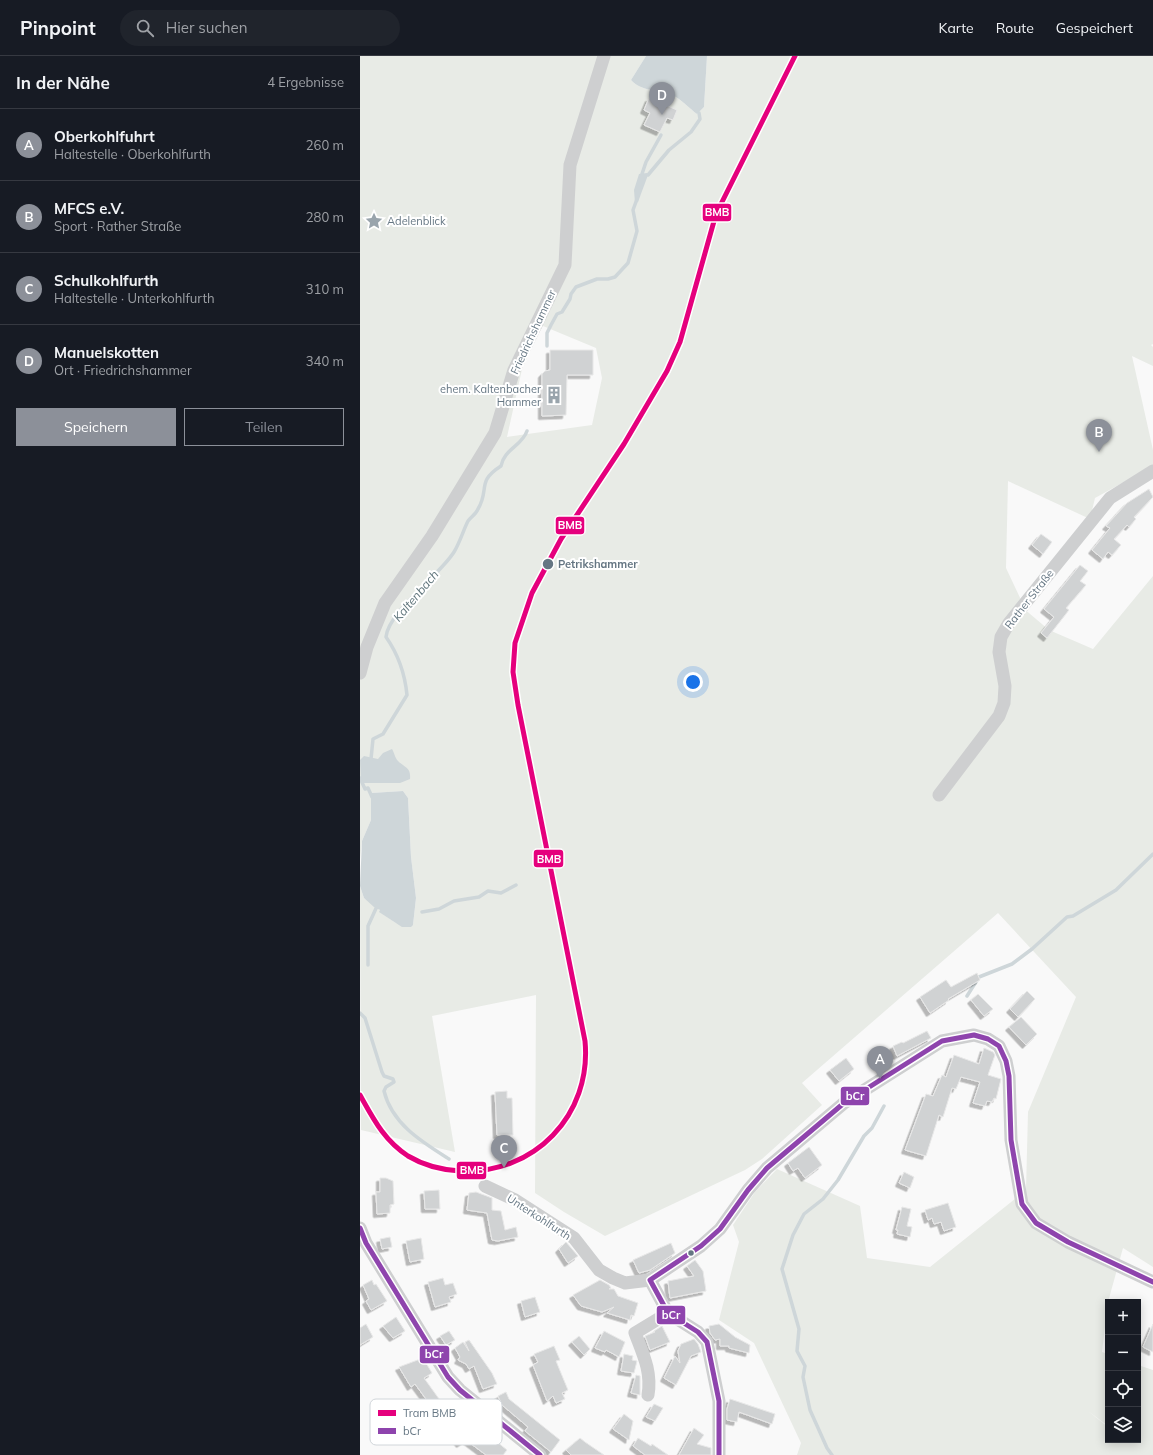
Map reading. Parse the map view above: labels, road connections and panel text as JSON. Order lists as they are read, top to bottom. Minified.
{"streets":{"street":["Friedrichshammer","Rather Straße","Unterkohlfurth"]},"water":["Kaltenbach"],"places":{"place":["Adelenblick"],"building":["ehem. Kaltenbacher Hammer"],"other":["Petrikshammer"]},"lines":["tram line BMB","transit line bCr"],"legend":["Tram BMB","bCr"],"page":{"header":"Pinpoint","search":"Hier suchen","nav":["Karte","Route","Gespeichert"],"heading":["In der Nähe","4 Ergebnisse"],"pins":["D","B","A","C"],"list":[{"mark":"A","name":"Oberkohlfuhrt","note":"Haltestelle · Oberkohlfurth","value":"260 m"},{"mark":"B","name":"MFCS e.V.","note":"Sport · Rather Straße","value":"280 m"},{"mark":"C","name":"Schulkohlfurth","note":"Haltestelle · Unterkohlfurth","value":"310 m"},{"mark":"D","name":"Manuelskotten","note":"Ort · Friedrichshammer","value":"340 m"}],"buttons":["Speichern","Teilen"],"map_buttons":["+","−"]}}
